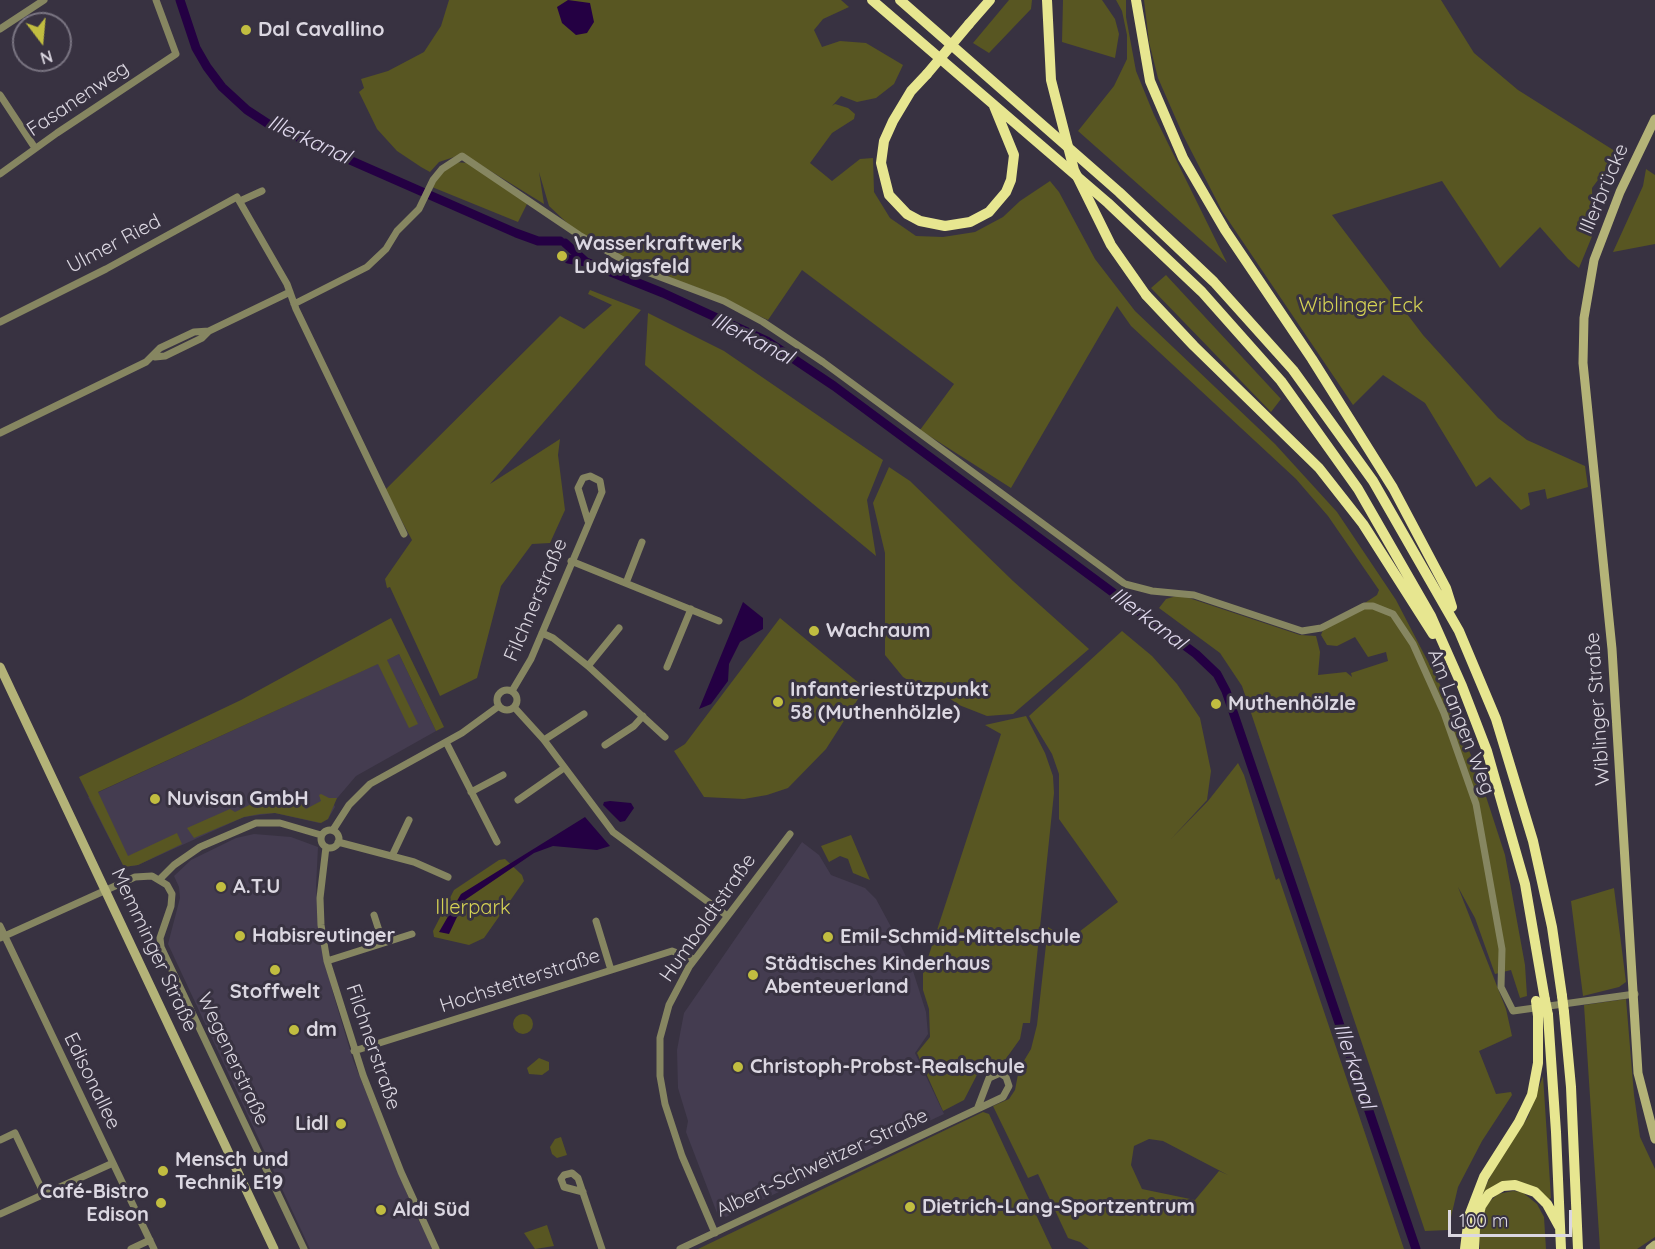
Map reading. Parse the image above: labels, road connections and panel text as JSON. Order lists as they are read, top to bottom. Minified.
{"streets":{"main road":["Illerbrücke","Wiblinger Straße","Memminger Straße"],"street":["Fasanenweg","Ulmer Ried","Filchnerstraße","Am Langen Weg","Humboldtstraße","Hochstetterstraße","Wegenerstraße","Edisonallee","Albert-Schweitzer-Straße"]},"crossings":[["Illerbrücke","Wiblinger Straße"],["Filchnerstraße","Hochstetterstraße"],["Wiblinger Straße","Am Langen Weg"],["Humboldtstraße","Hochstetterstraße"],["Humboldtstraße","Albert-Schweitzer-Straße"]],"water":["Illerkanal"],"parks":["Wiblinger Eck","Illerpark"],"places":["Dal Cavallino","Wasserkraftwerk Ludwigsfeld","Wachraum","Infanteriestützpunkt 58 (Muthenhölzle)","Muthenhölzle","Nuvisan GmbH","A.T.U","Habisreutinger","Emil-Schmid-Mittelschule","Stoffwelt","Städtisches Kinderhaus Abenteuerland","dm","Christoph-Probst-Realschule","Lidl","Mensch und Technik E19","Café-Bistro Edison","Dietrich-Lang-Sportzentrum","Aldi Süd"],"scale_bar":"100 m","north":"bottom"}
